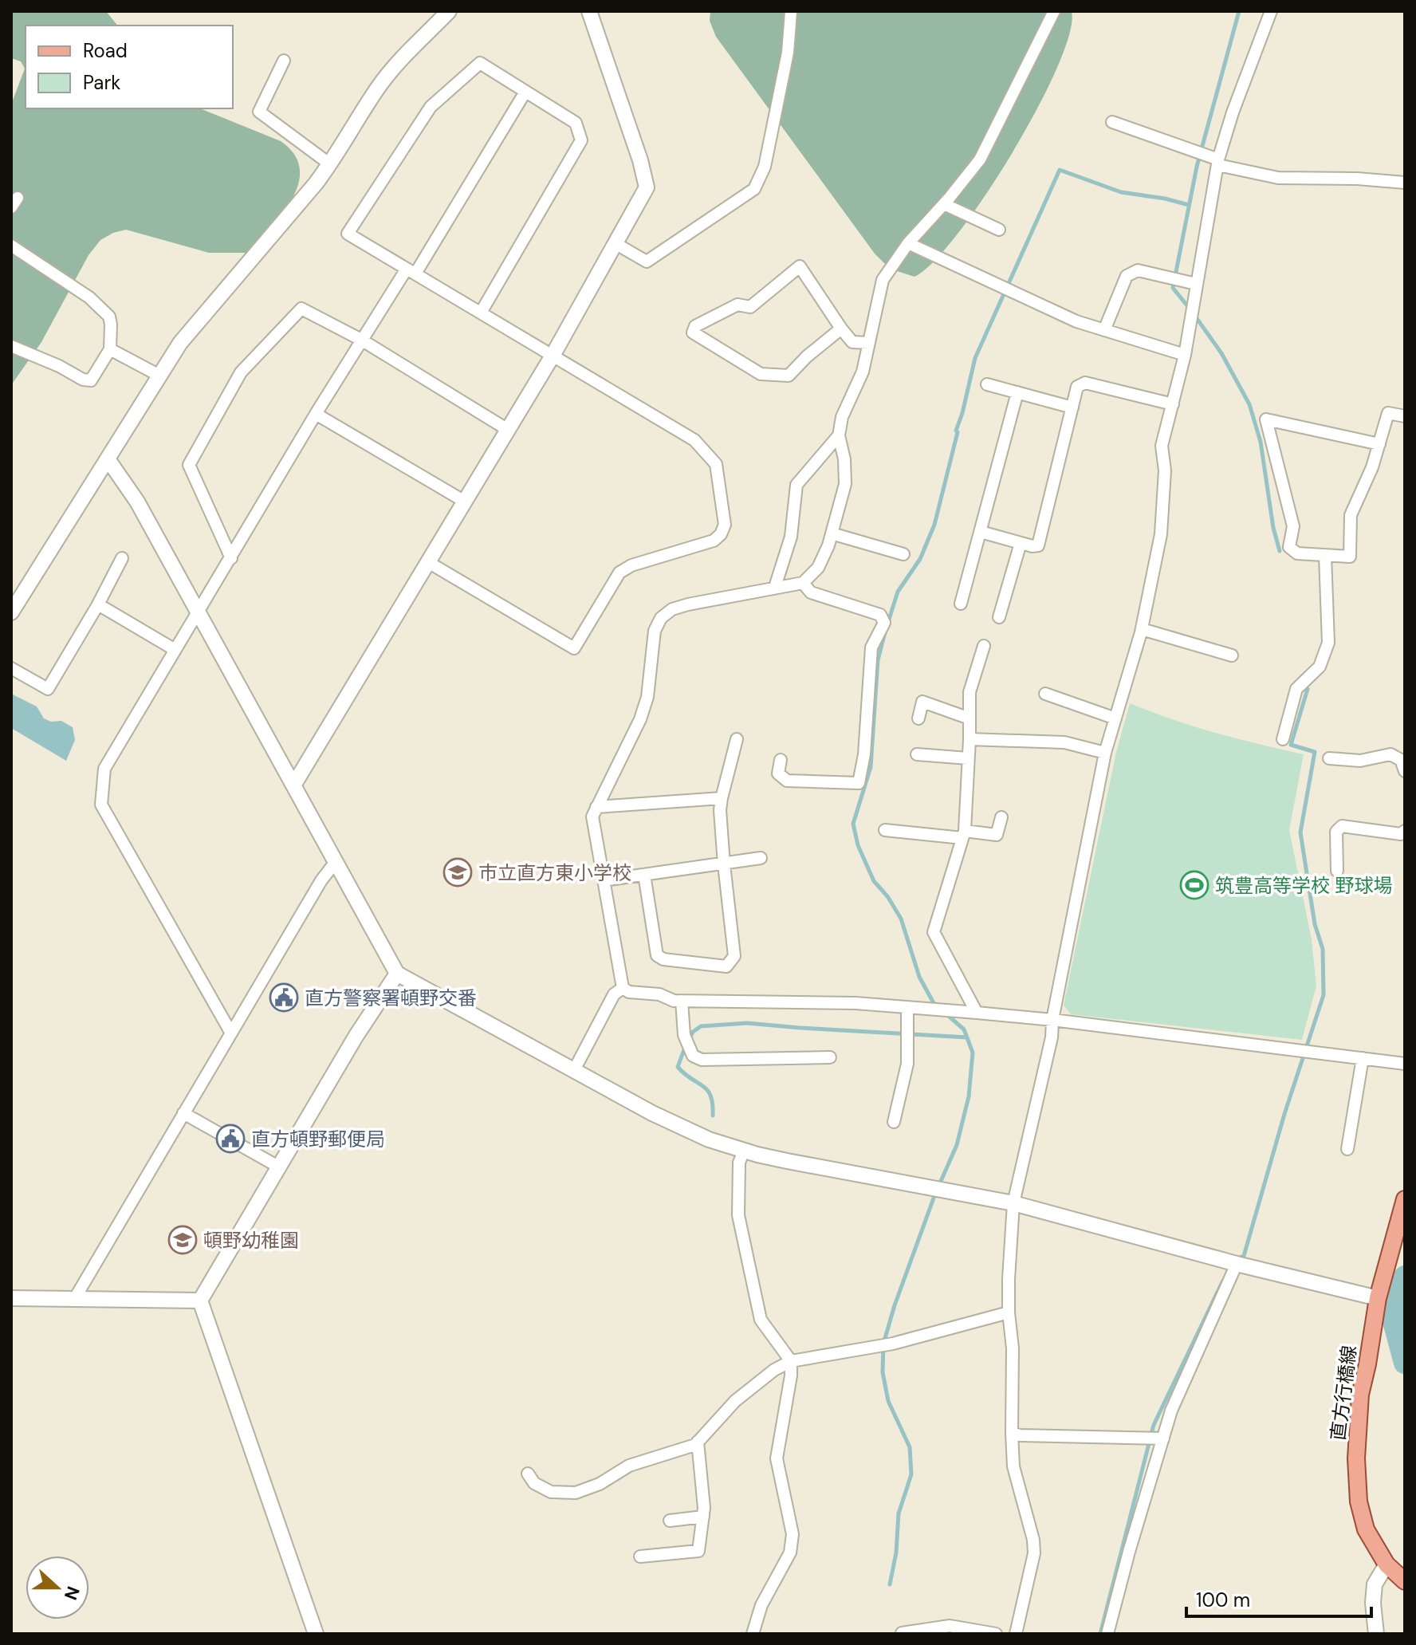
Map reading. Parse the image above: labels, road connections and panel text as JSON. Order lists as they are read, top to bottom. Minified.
{"streets":{"main road":["直方行橋線"]},"places":{"school or university":["市立直方東小学校","頓野幼稚園"],"sports":["筑豊高等学校 野球場"],"public building":["直方警察署頓野交番","直方頓野郵便局"]},"legend":["Road","Park"],"scale_bar":"100 m","north":"right"}
